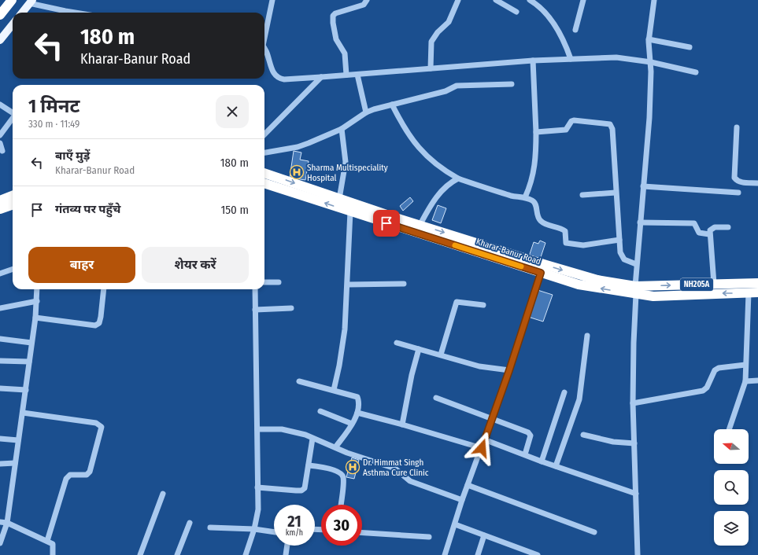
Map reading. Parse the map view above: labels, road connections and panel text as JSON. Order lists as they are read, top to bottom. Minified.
{"streets":{"highway":["Kharar-Banur Road","NH205A"]},"crossings":[["Kharar-Banur Road","NH205A"]],"places":{"hospital":["Sharma Multispeciality Hospital","Dr. Himmat Singh Asthma Cure Clinic"]},"north":"left","page":{"turn":["180 m","Kharar-Banur Road"],"heading":["1 मिनट","330 m · 11:49"],"list":[{"name":"बाएँ मुड़ें","note":"Kharar-Banur Road","value":"180 m"},{"name":"गंतव्य पर पहुँचे","value":"150 m"}],"buttons":["बाहर","शेयर करें"],"speed":"21 km/h","limit":"30"}}
